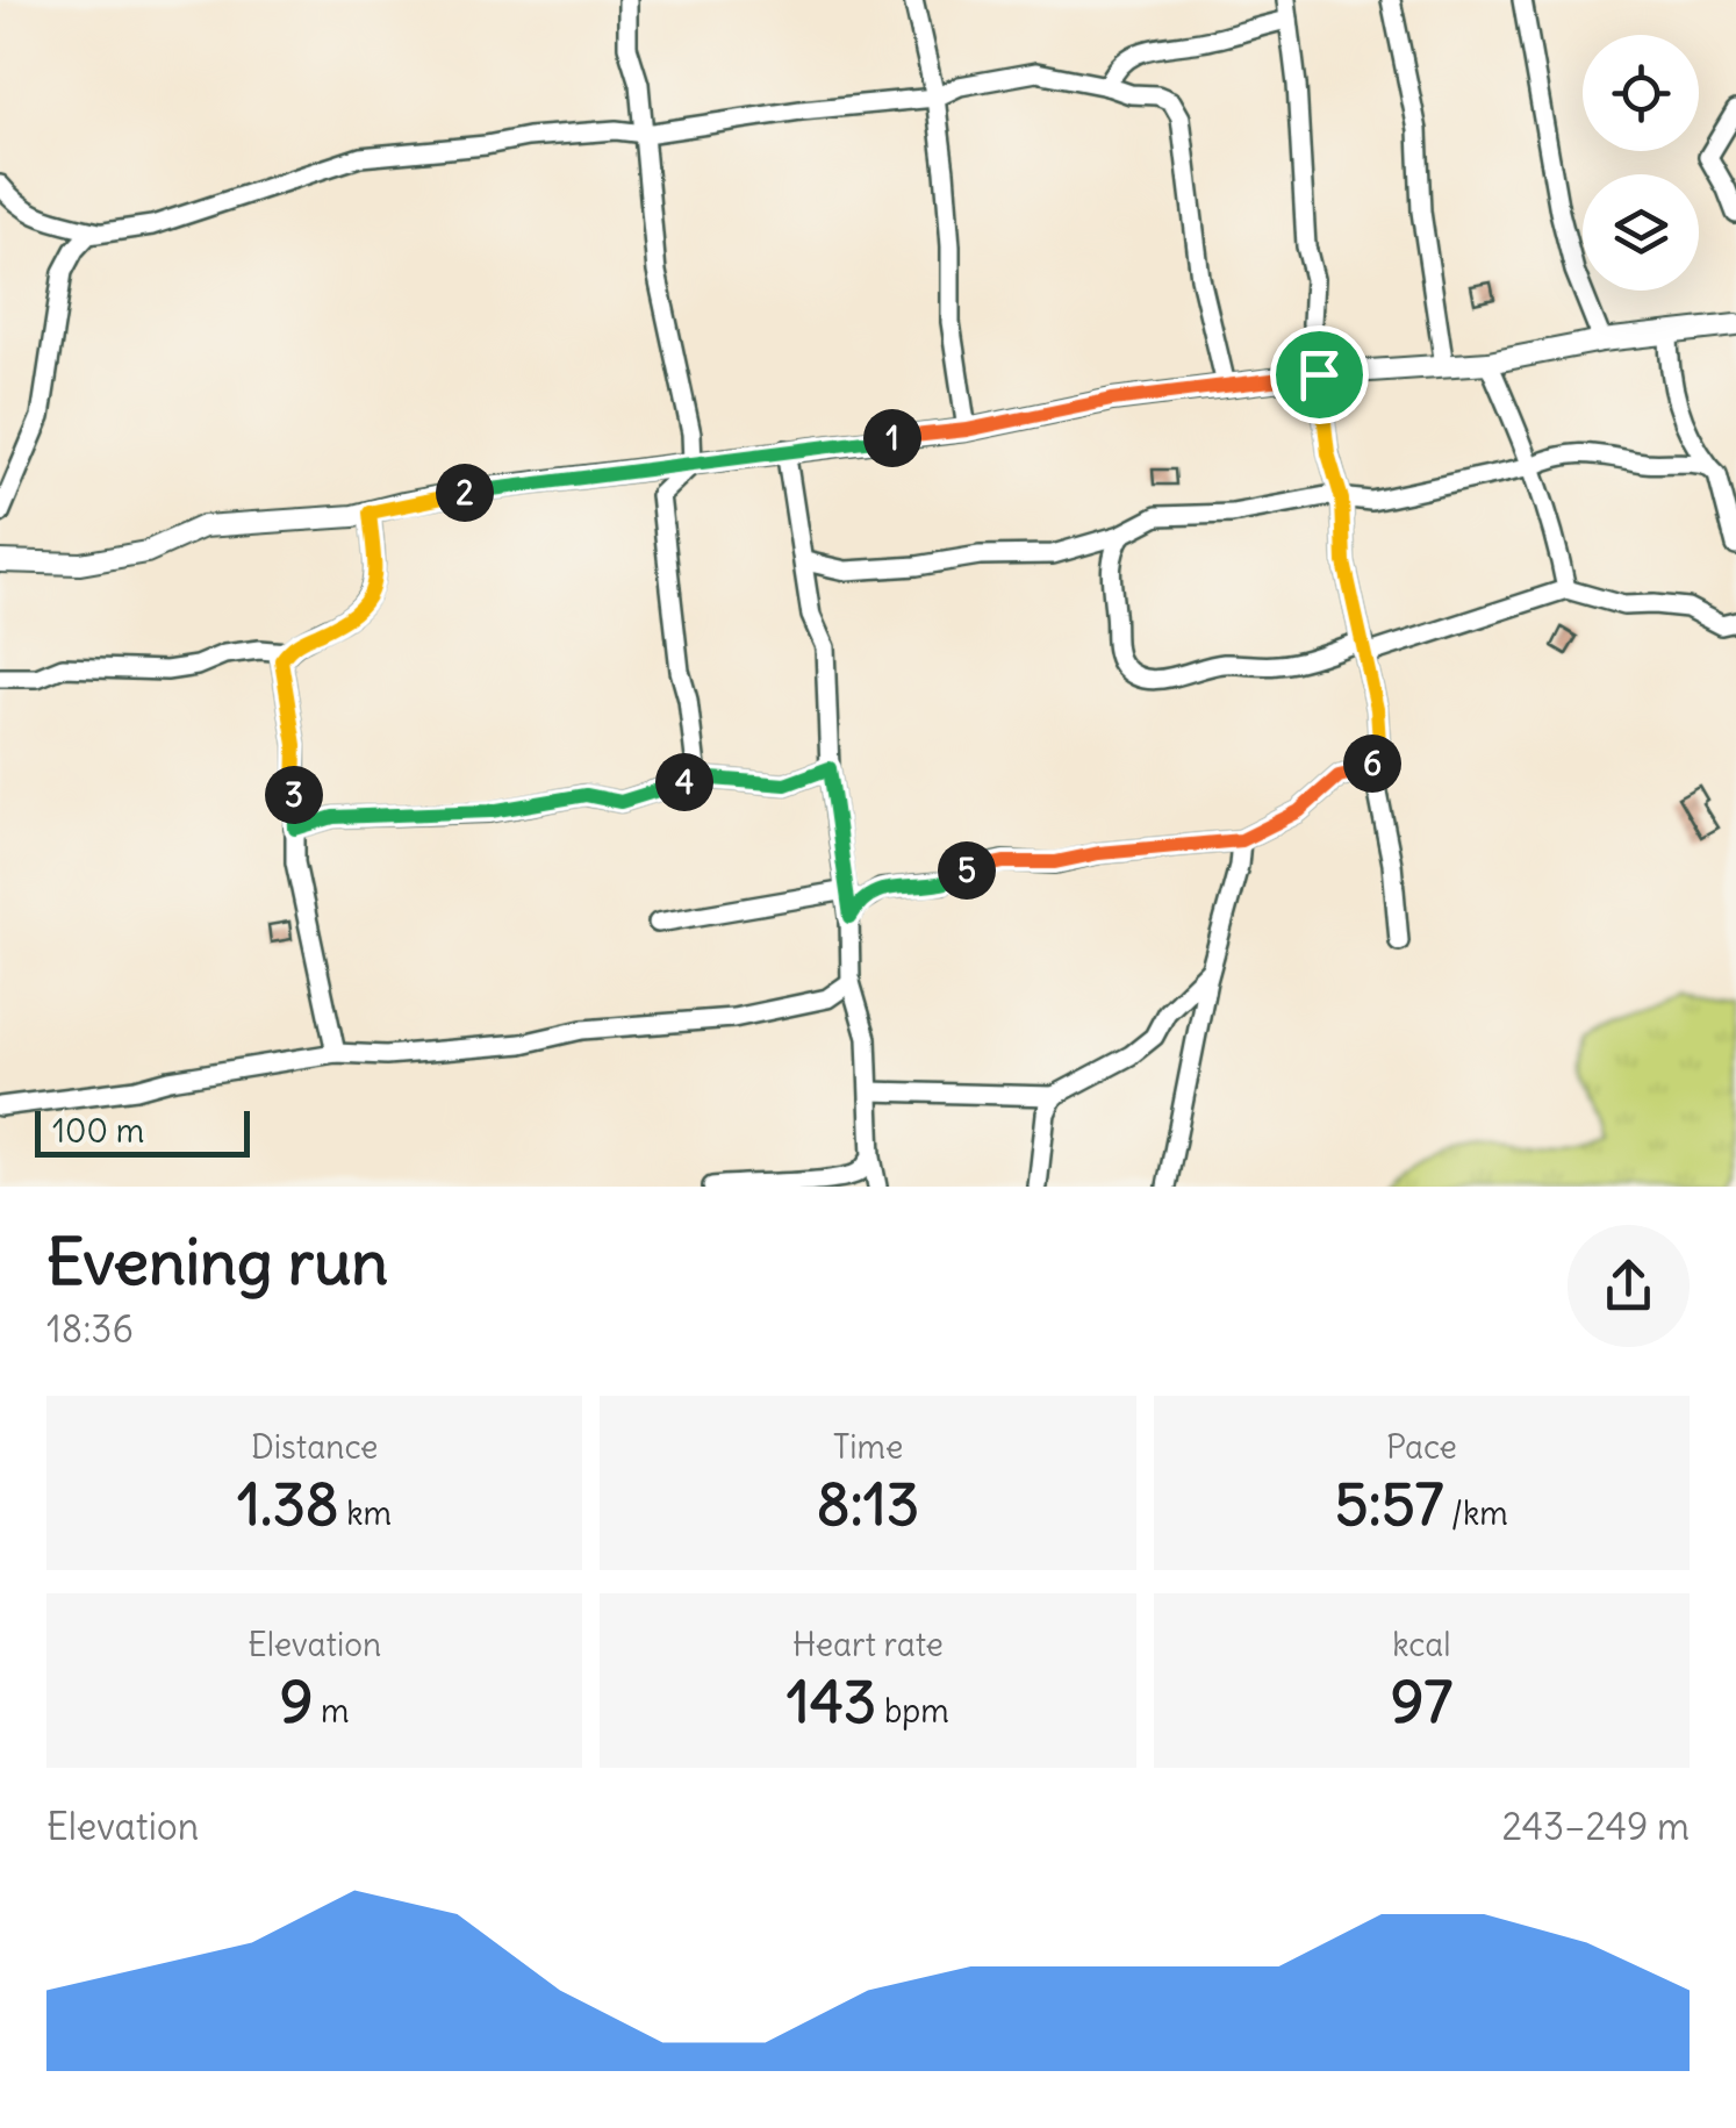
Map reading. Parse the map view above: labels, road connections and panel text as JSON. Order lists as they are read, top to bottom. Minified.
{"scale_bar":"100 m","page":{"pins":["1","2","6","4","3","5"],"scale":"100 m","heading":["Evening run","18:36"],"stats":[["Distance","1.38 km"],["Time","8:13"],["Pace","5:57 /km"],["Elevation","9 m"],["Heart rate","143 bpm"],["kcal","97"]],"chart":["Elevation","243–249 m"]}}
